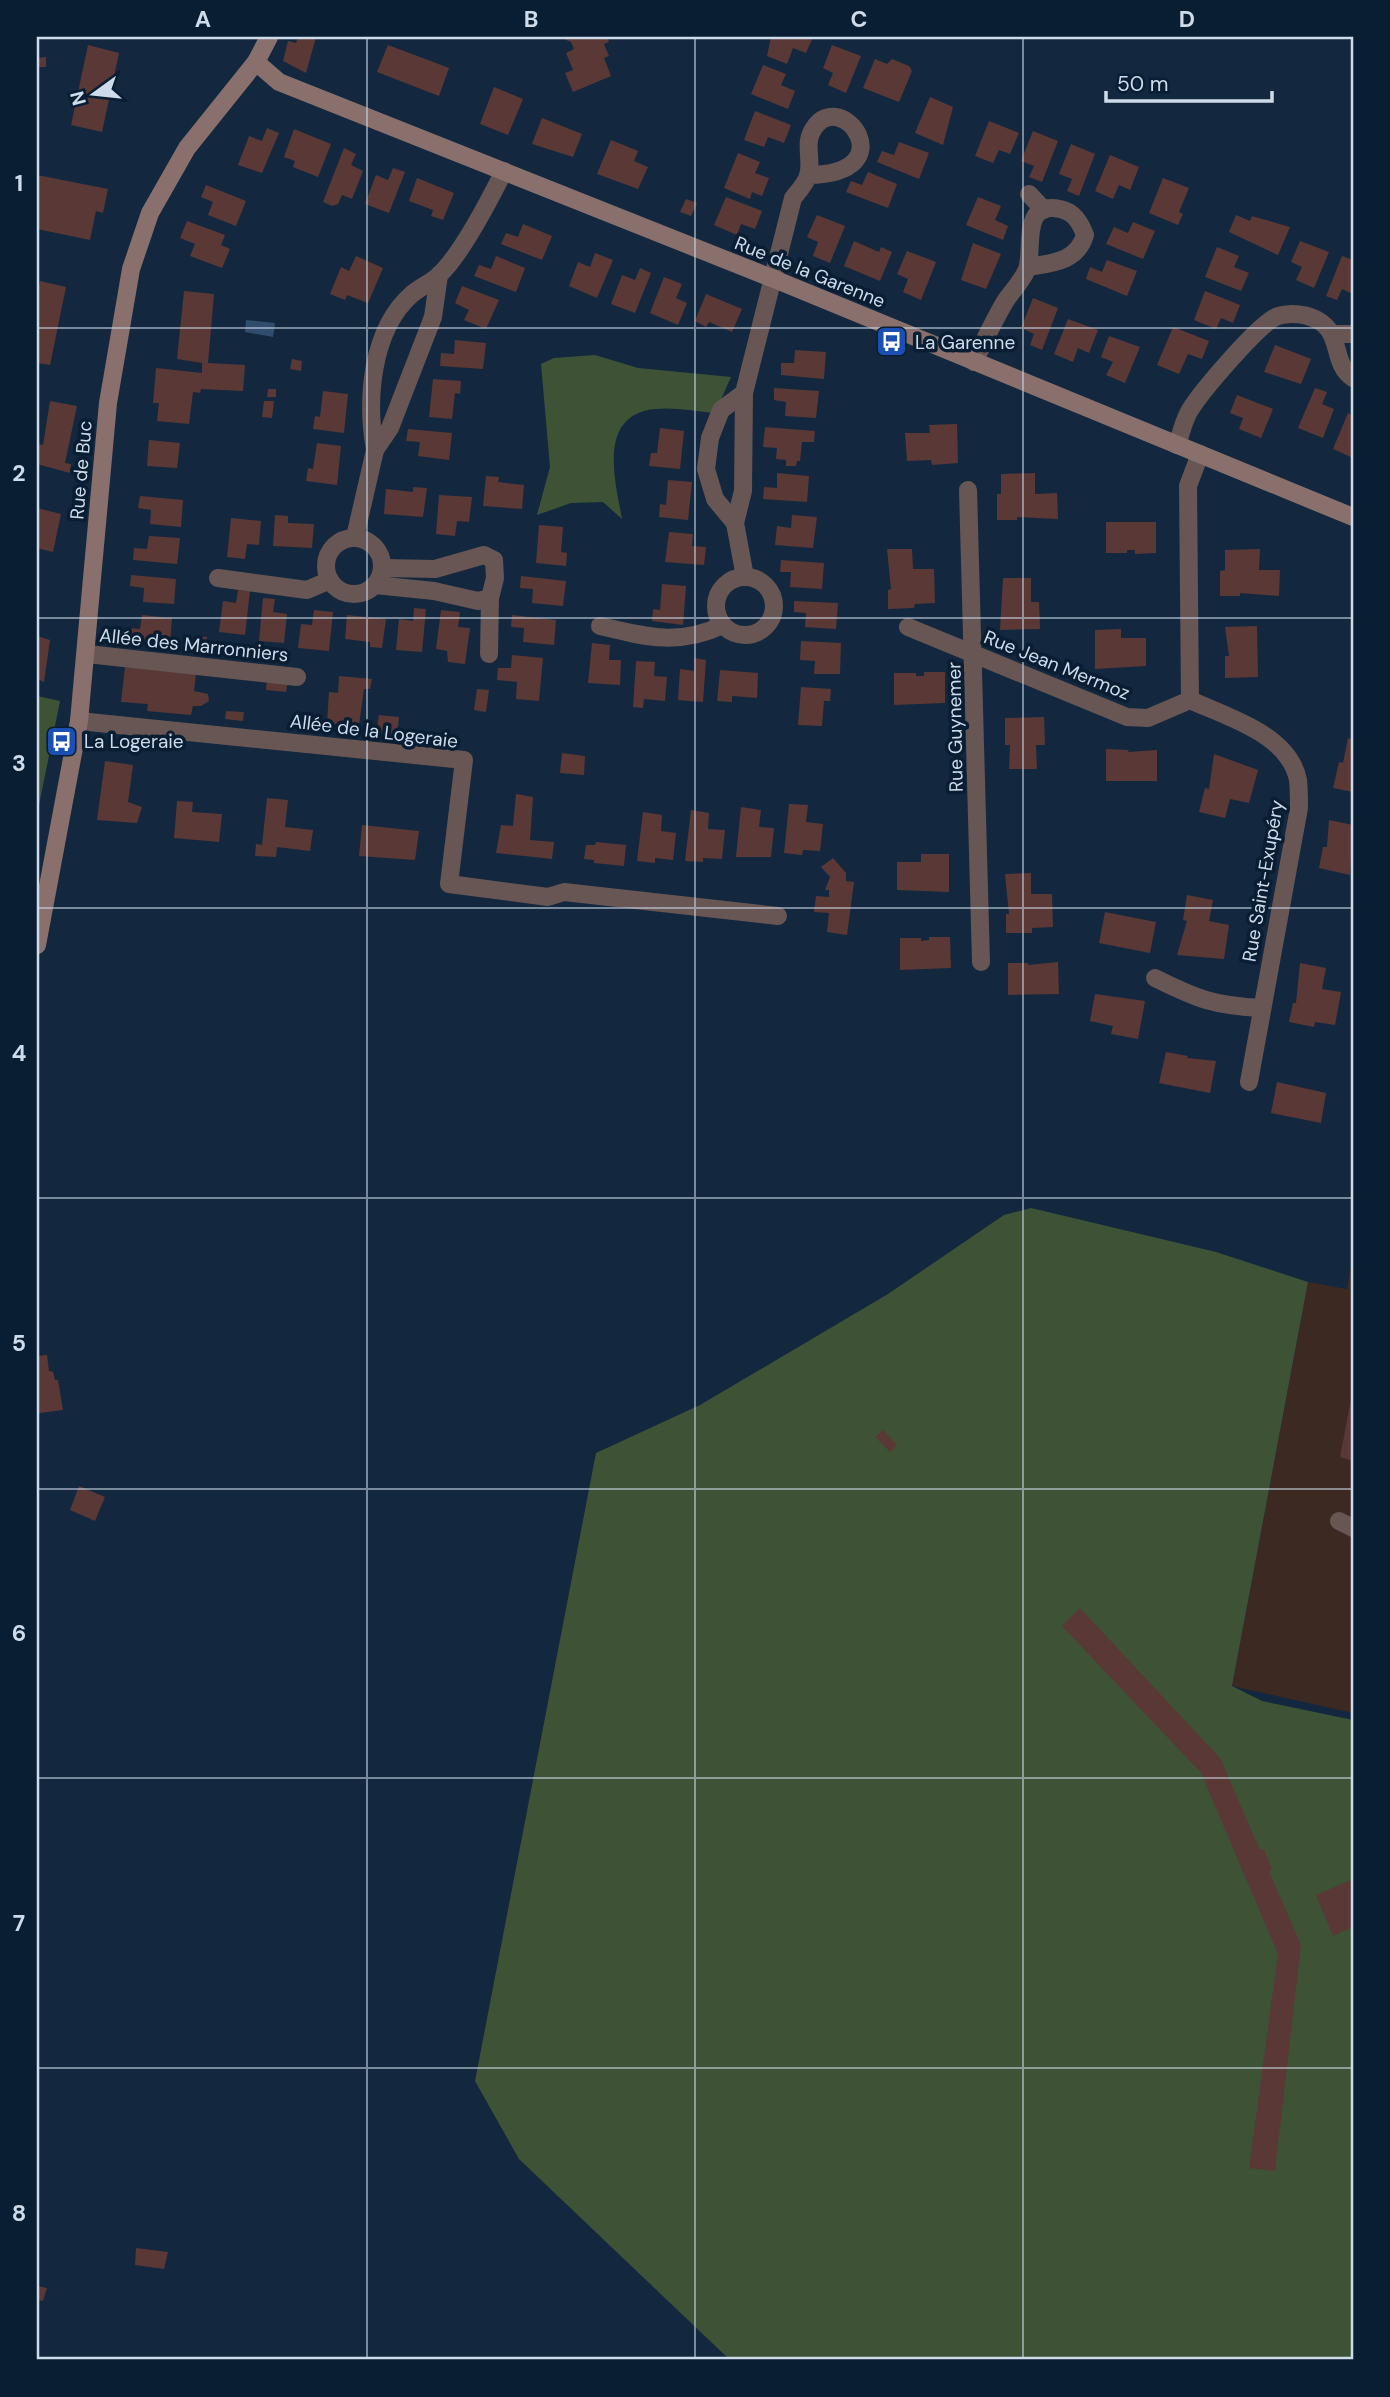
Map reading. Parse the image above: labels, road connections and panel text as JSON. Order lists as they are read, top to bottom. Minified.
{"streets":{"street":["Rue de la Garenne","Rue de Buc","Allée des Marronniers","Rue Jean Mermoz","Rue Guynemer","Allée de la Logeraie","Rue Saint-Exupéry"]},"crossings":[["Rue de la Garenne","Rue de Buc"],["Rue de Buc","Allée des Marronniers"],["Rue de Buc","Allée de la Logeraie"],["Rue Jean Mermoz","Rue Guynemer"],["Rue Jean Mermoz","Rue Saint-Exupéry"]],"places":{"bus stop":["La Garenne","La Logeraie"]},"scale_bar":"50 m","north":"left","grid":{"columns":["A","B","C","D"],"rows":["1","2","3","4","5","6","7","8"]}}
